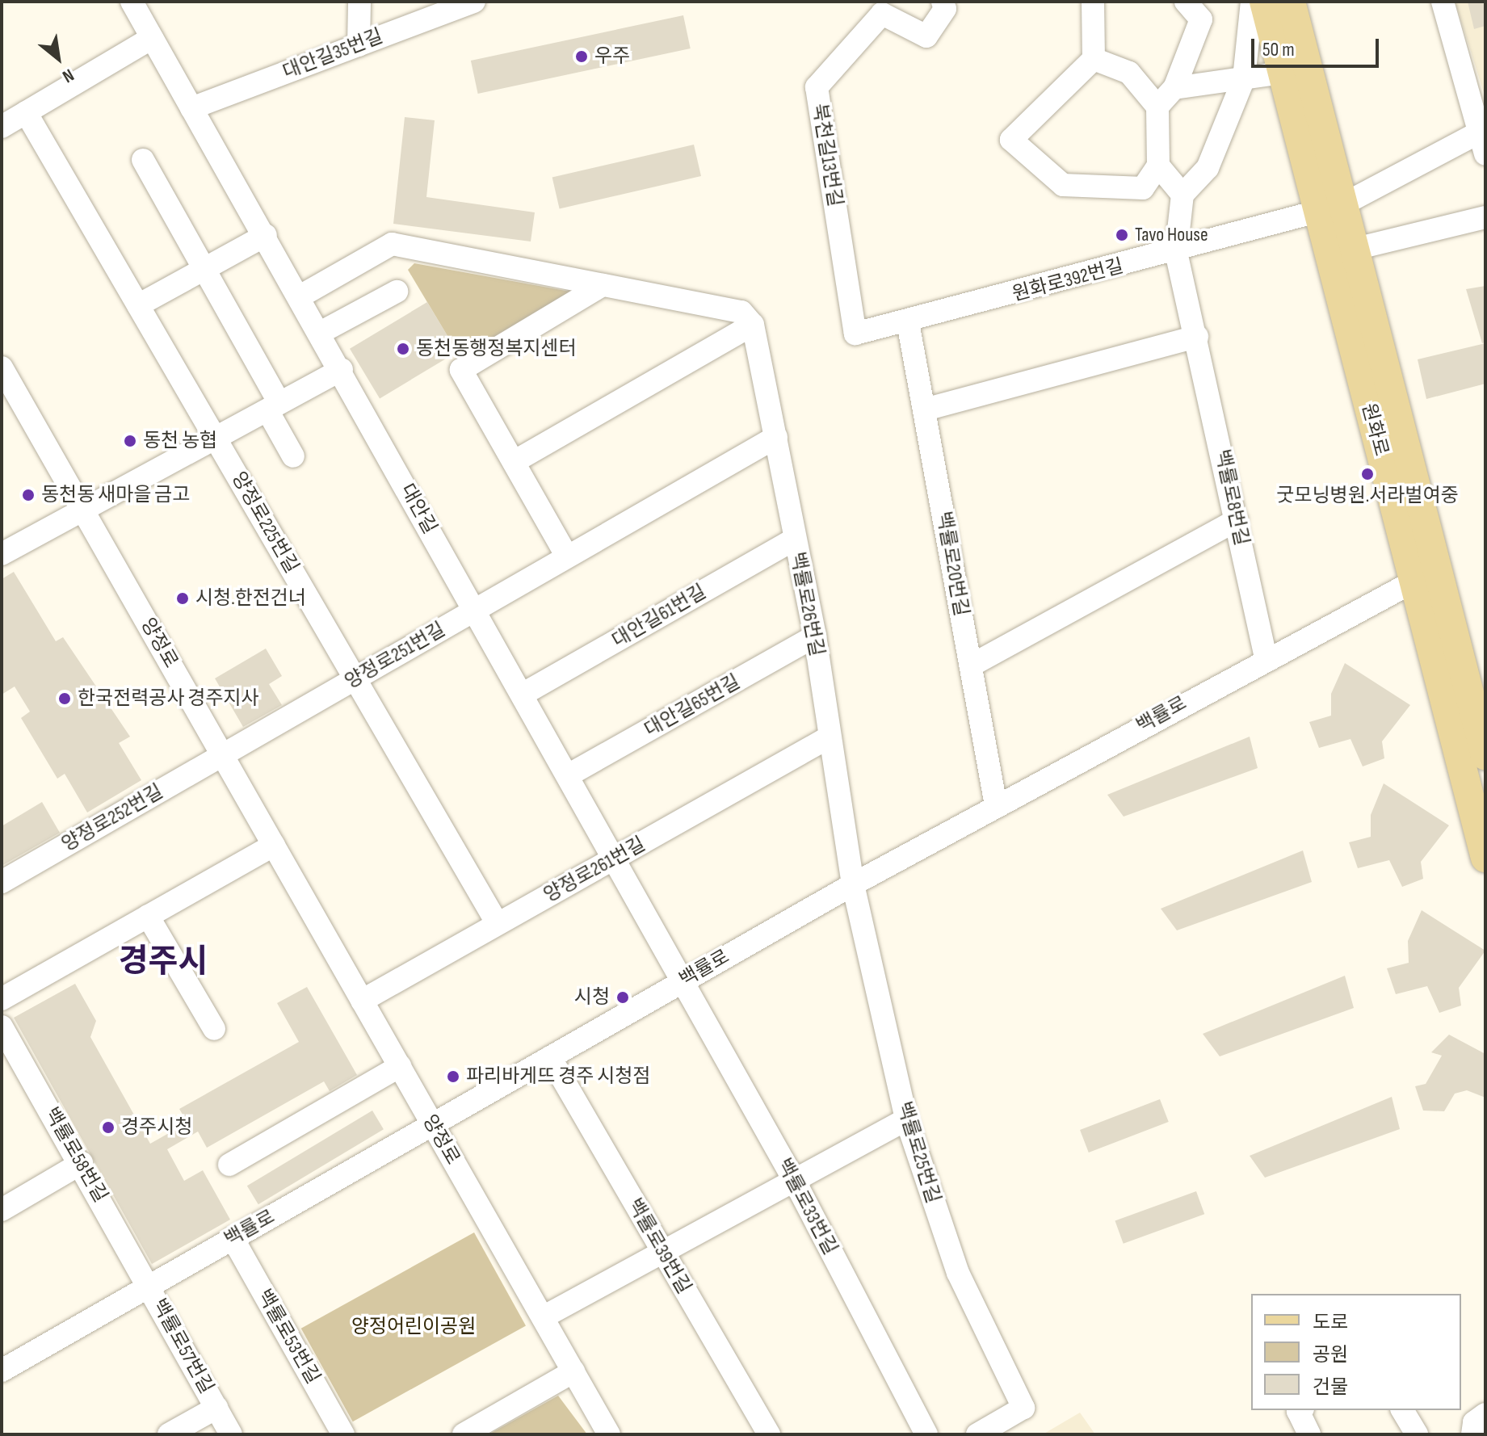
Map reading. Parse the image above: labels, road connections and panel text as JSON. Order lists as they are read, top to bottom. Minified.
{"streets":{"main road":["원화로"],"street":["대안길35번길","북천길13번길","원화로392번길","백률로8번길","대안길","양정로225번길","백률로20번길","백률로26번길","대안길61번길","양정로","양정로251번길","대안길65번길","백률로","양정로252번길","양정로261번길","백률로25번길","백률로58번길","백률로33번길","백률로39번길","백률로53번길","백률로57번길"]},"crossings":[["대안길35번길","대안길"],["북천길13번길","원화로392번길"],["원화로392번길","원화로"],["원화로392번길","백률로8번길"],["원화로392번길","백률로20번길"],["원화로","백률로"],["백률로8번길","백률로"],["대안길","대안길61번길"],["대안길","양정로251번길"],["대안길","대안길65번길"],["대안길","백률로"],["대안길","양정로261번길"],["대안길","백률로33번길"],["양정로225번길","양정로251번길"],["양정로225번길","양정로261번길"],["백률로20번길","백률로"],["백률로26번길","대안길61번길"],["백률로26번길","양정로251번길"],["백률로26번길","대안길65번길"],["백률로26번길","백률로"],["백률로26번길","양정로261번길"],["백률로26번길","백률로25번길"],["양정로","양정로251번길"],["양정로","백률로"],["양정로","양정로252번길"],["양정로","양정로261번길"],["양정로251번길","양정로252번길"],["백률로","백률로25번길"],["백률로","백률로58번길"],["백률로","백률로33번길"],["백률로","백률로39번길"],["백률로","백률로53번길"],["백률로","백률로57번길"],["백률로58번길","백률로57번길"]],"districts":["경주시"],"parks":["양정어린이공원"],"places":["우주","Tavo House","동천동행정복지센터","동천 농협","굿모닝병원.서라벌여중","동천동 새마을 금고","시청.한전건너","한국전력공사 경주지사","시청","파리바게뜨 경주 시청점","경주시청"],"legend":["도로","공원","건물"],"scale_bar":"50 m","north":"bottom right"}
